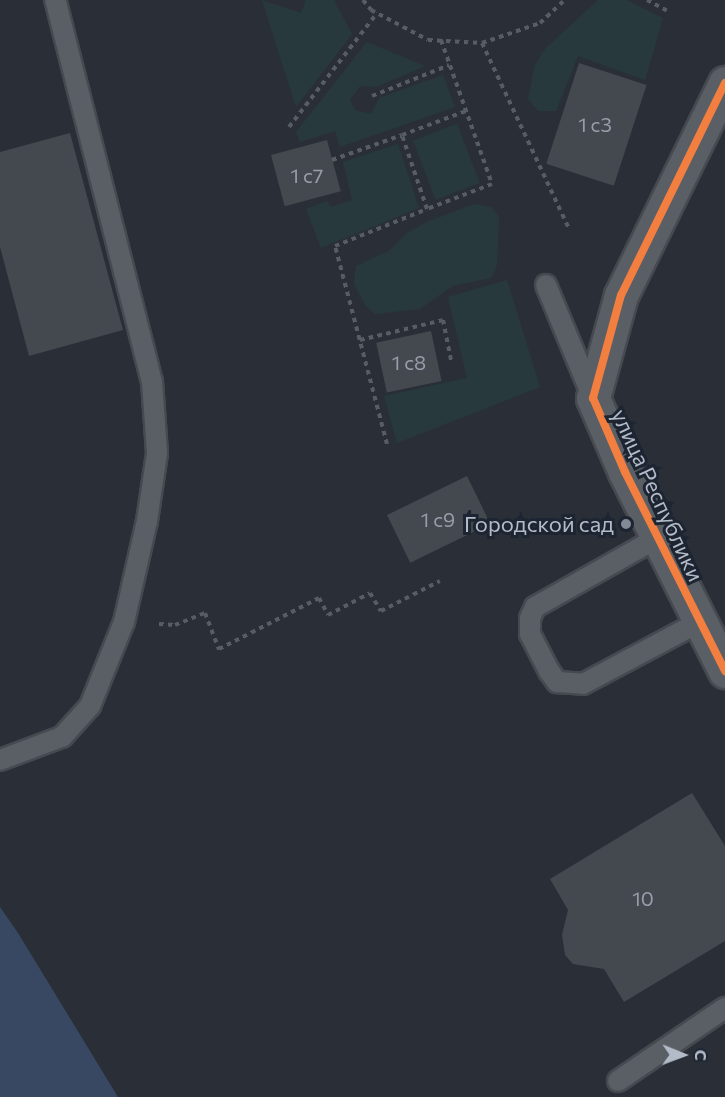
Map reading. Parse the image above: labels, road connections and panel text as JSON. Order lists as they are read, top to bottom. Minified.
{"streets":{"street":["улица Республики"]},"places":["Городской сад"],"house_numbers":["1 с3","1 с7","1 с8","1 с9","10"],"north":"right"}
